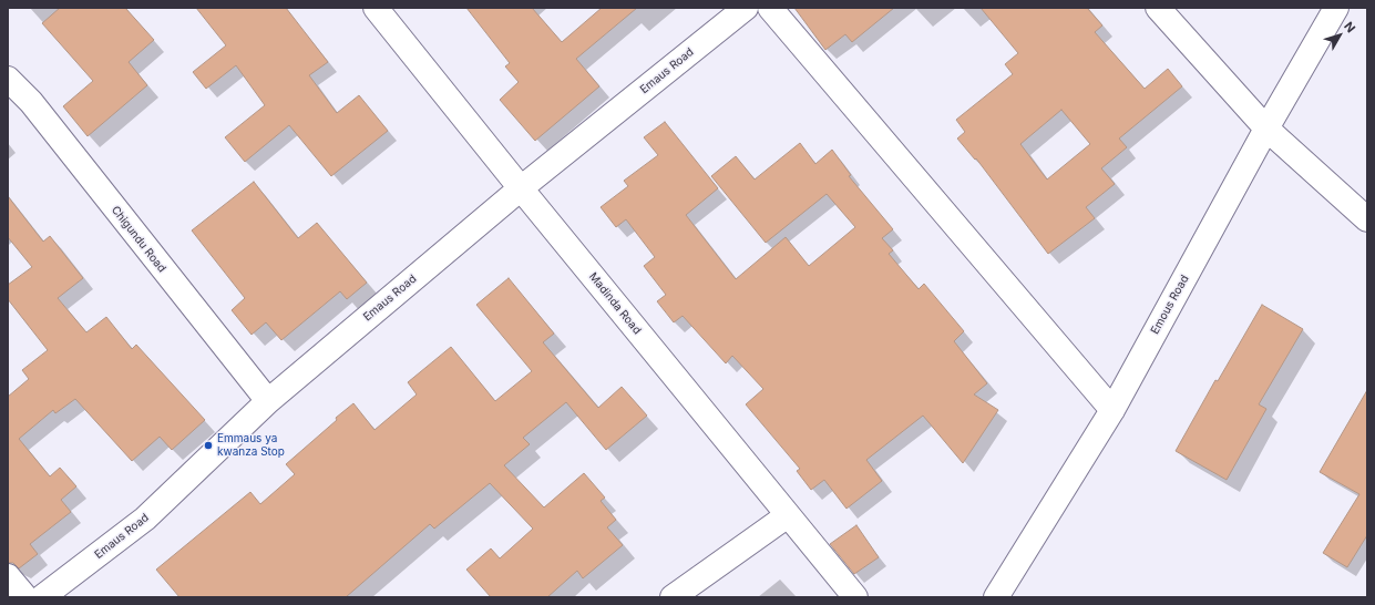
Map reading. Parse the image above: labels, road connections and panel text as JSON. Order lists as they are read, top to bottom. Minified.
{"streets":{"street":["Emaus Road","Chigundu Road","Madinda Road","Emous Road"]},"crossings":[["Emaus Road","Chigundu Road"],["Emaus Road","Madinda Road"]],"places":["Emmaus ya kwanza Stop"],"north":"top right"}
